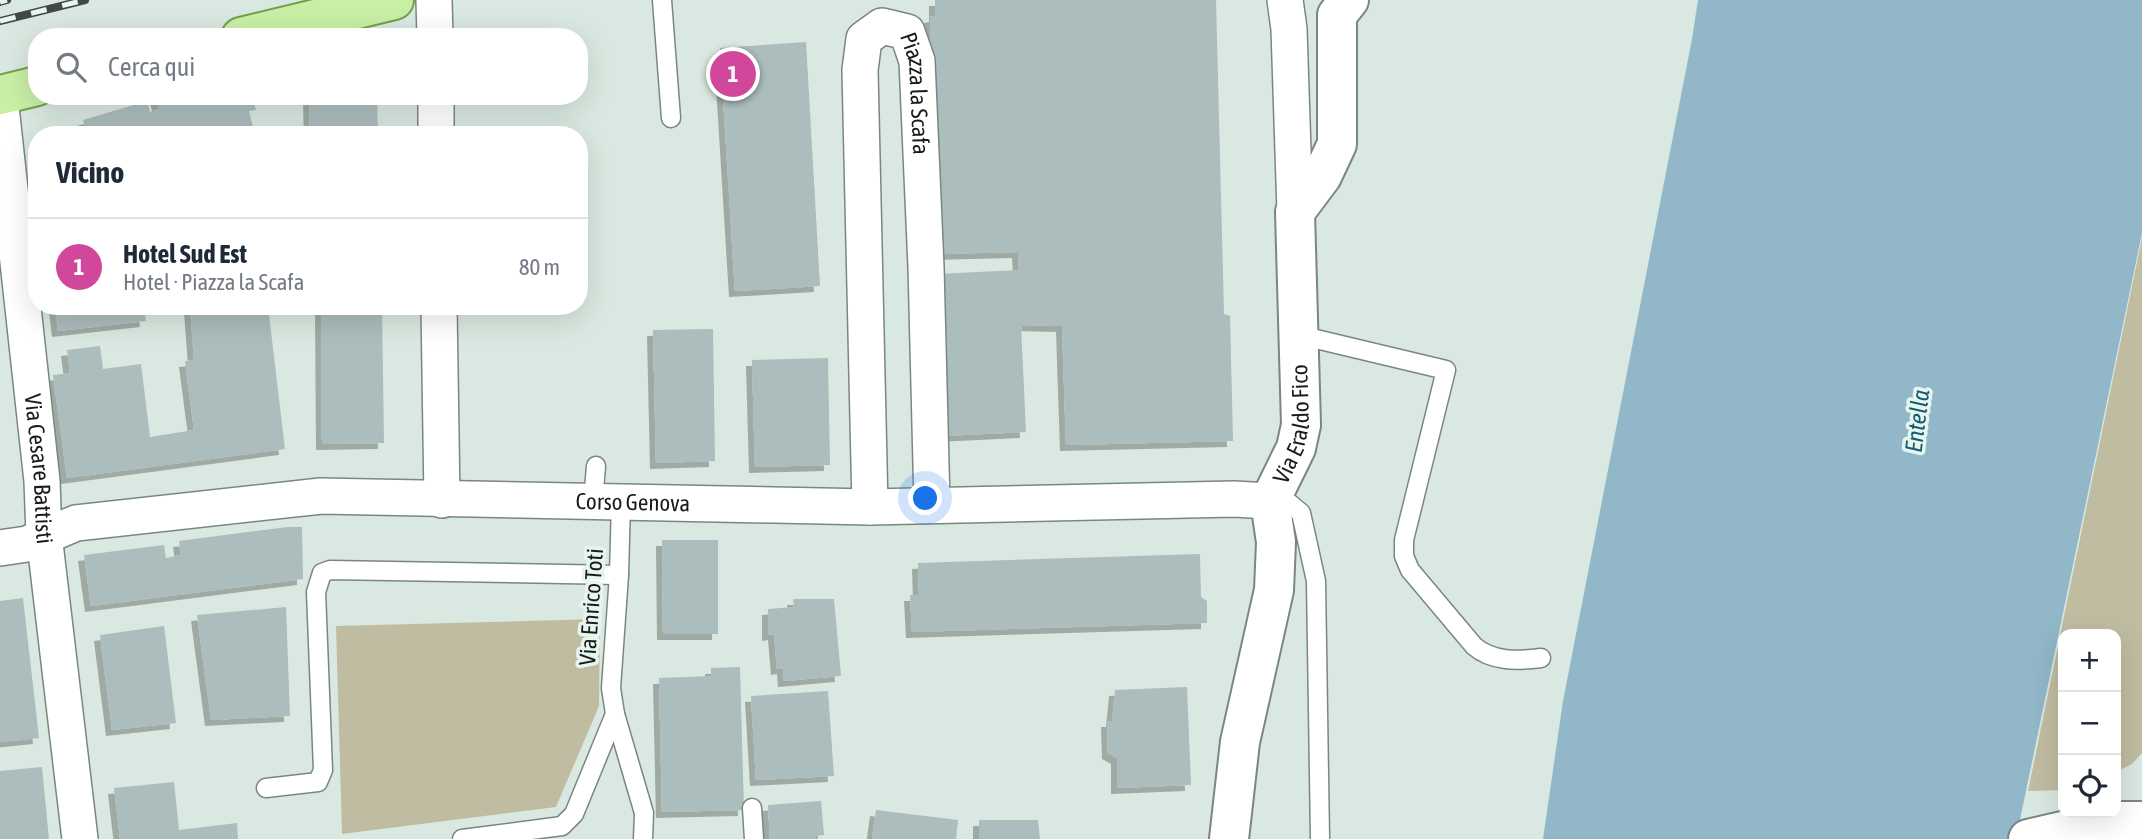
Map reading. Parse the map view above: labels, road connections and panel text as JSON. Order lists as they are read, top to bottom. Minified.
{"streets":{"street":["Piazza la Scafa","Via Eraldo Fico","Via Cesare Battisti","Corso Genova"],"lane":["Via Enrico Toti"]},"crossings":[["Piazza la Scafa","Corso Genova"],["Via Eraldo Fico","Corso Genova"],["Via Cesare Battisti","Corso Genova"],["Corso Genova","Via Enrico Toti"]],"water":["Entella"],"page":{"search":"Cerca qui","pins":"1","heading":"Vicino","list":[{"mark":"1","name":"Hotel Sud Est","note":"Hotel · Piazza la Scafa","value":"80 m"}],"map_buttons":["+","−"]}}
